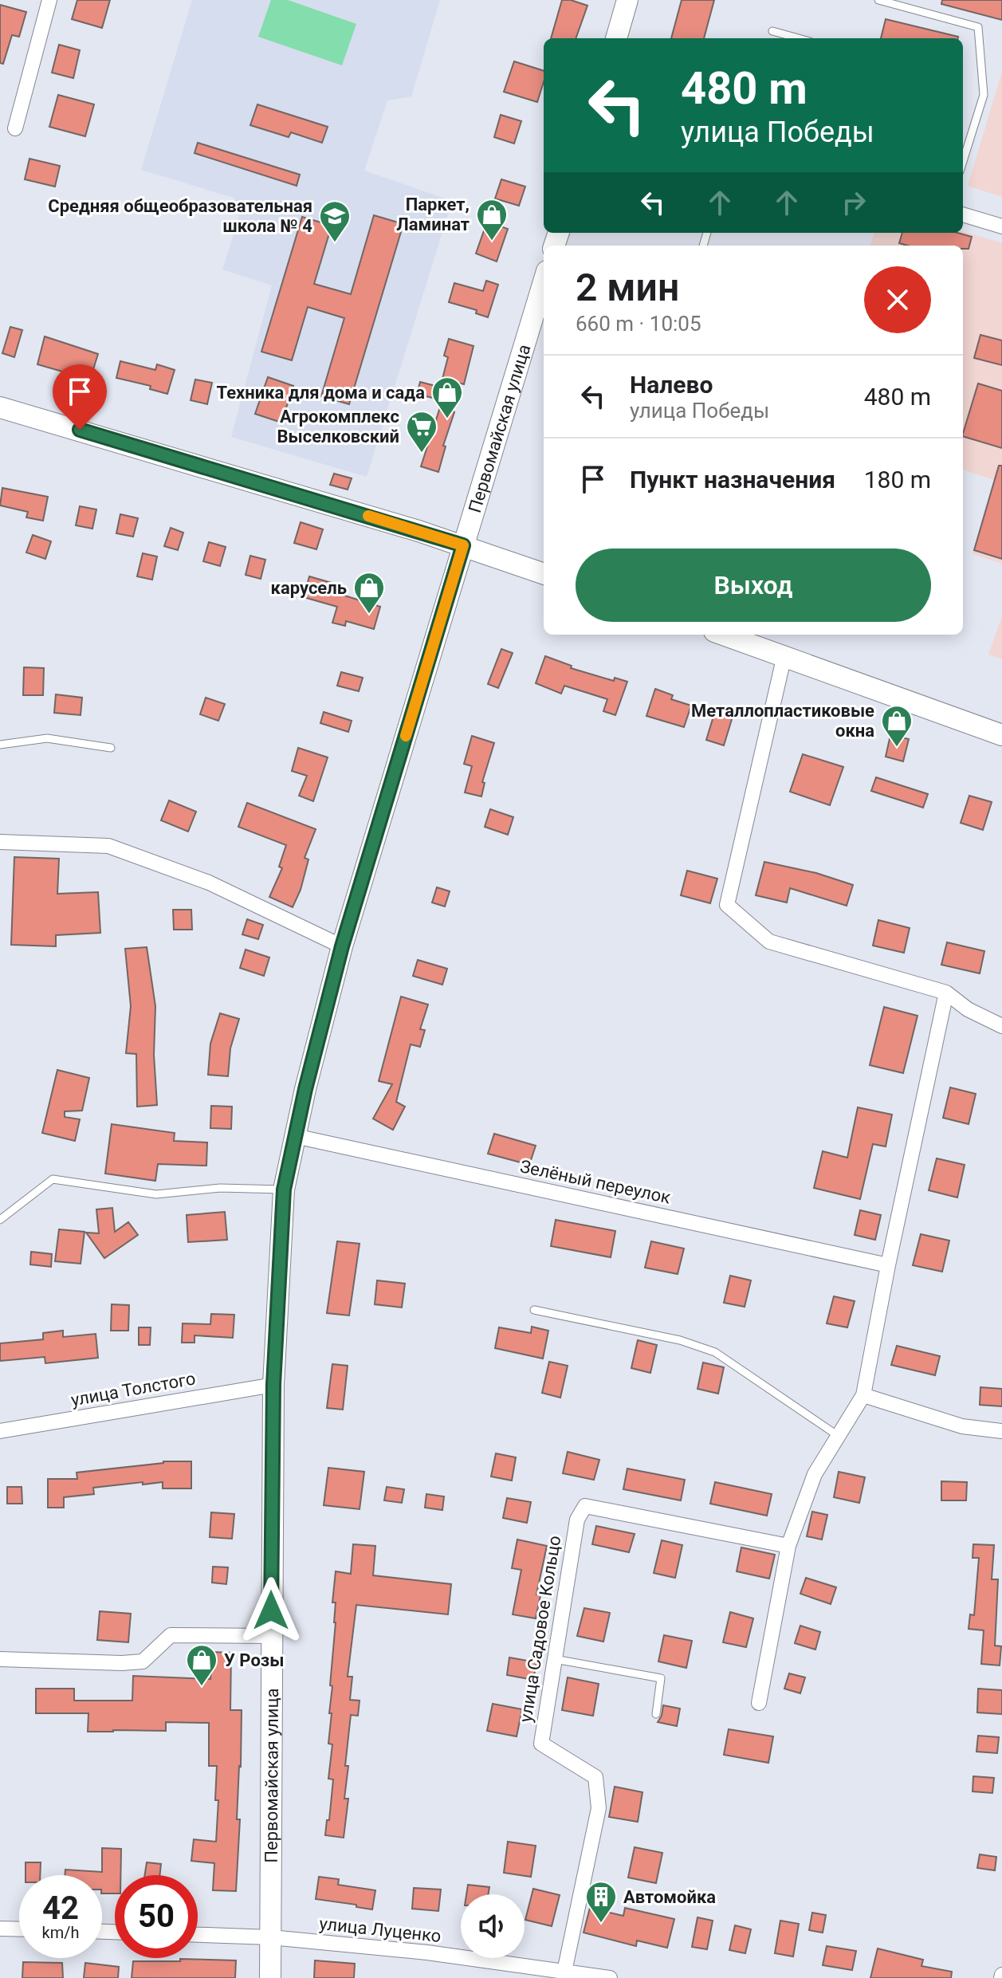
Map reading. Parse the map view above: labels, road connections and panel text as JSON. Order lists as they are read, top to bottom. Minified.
{"streets":{"main road":["Первомайская улица"],"street":["Зелёный переулок","улица Толстого","улица Садовое Кольцо","улица Луценко"]},"crossings":[["Первомайская улица","Зелёный переулок"],["Первомайская улица","улица Толстого"],["Первомайская улица","улица Луценко"],["улица Садовое Кольцо","улица Луценко"]],"places":{"shop":["Паркет, Ламинат","Техника для дома и сада","карусель","Металлопластиковые окна","У Розы"],"school or university":["Средняя общеобразовательная школа № 4"],"supermarket":["Агрокомплекс Выселковский"],"building":["Автомойка"]},"page":{"turn":["480 m","улица Победы"],"heading":["2 мин","660 m · 10:05"],"list":[{"name":"Налево","note":"улица Победы","value":"480 m"},{"name":"Пункт назначения","value":"180 m"}],"buttons":"Выход","speed":"42 km/h","limit":"50"}}
